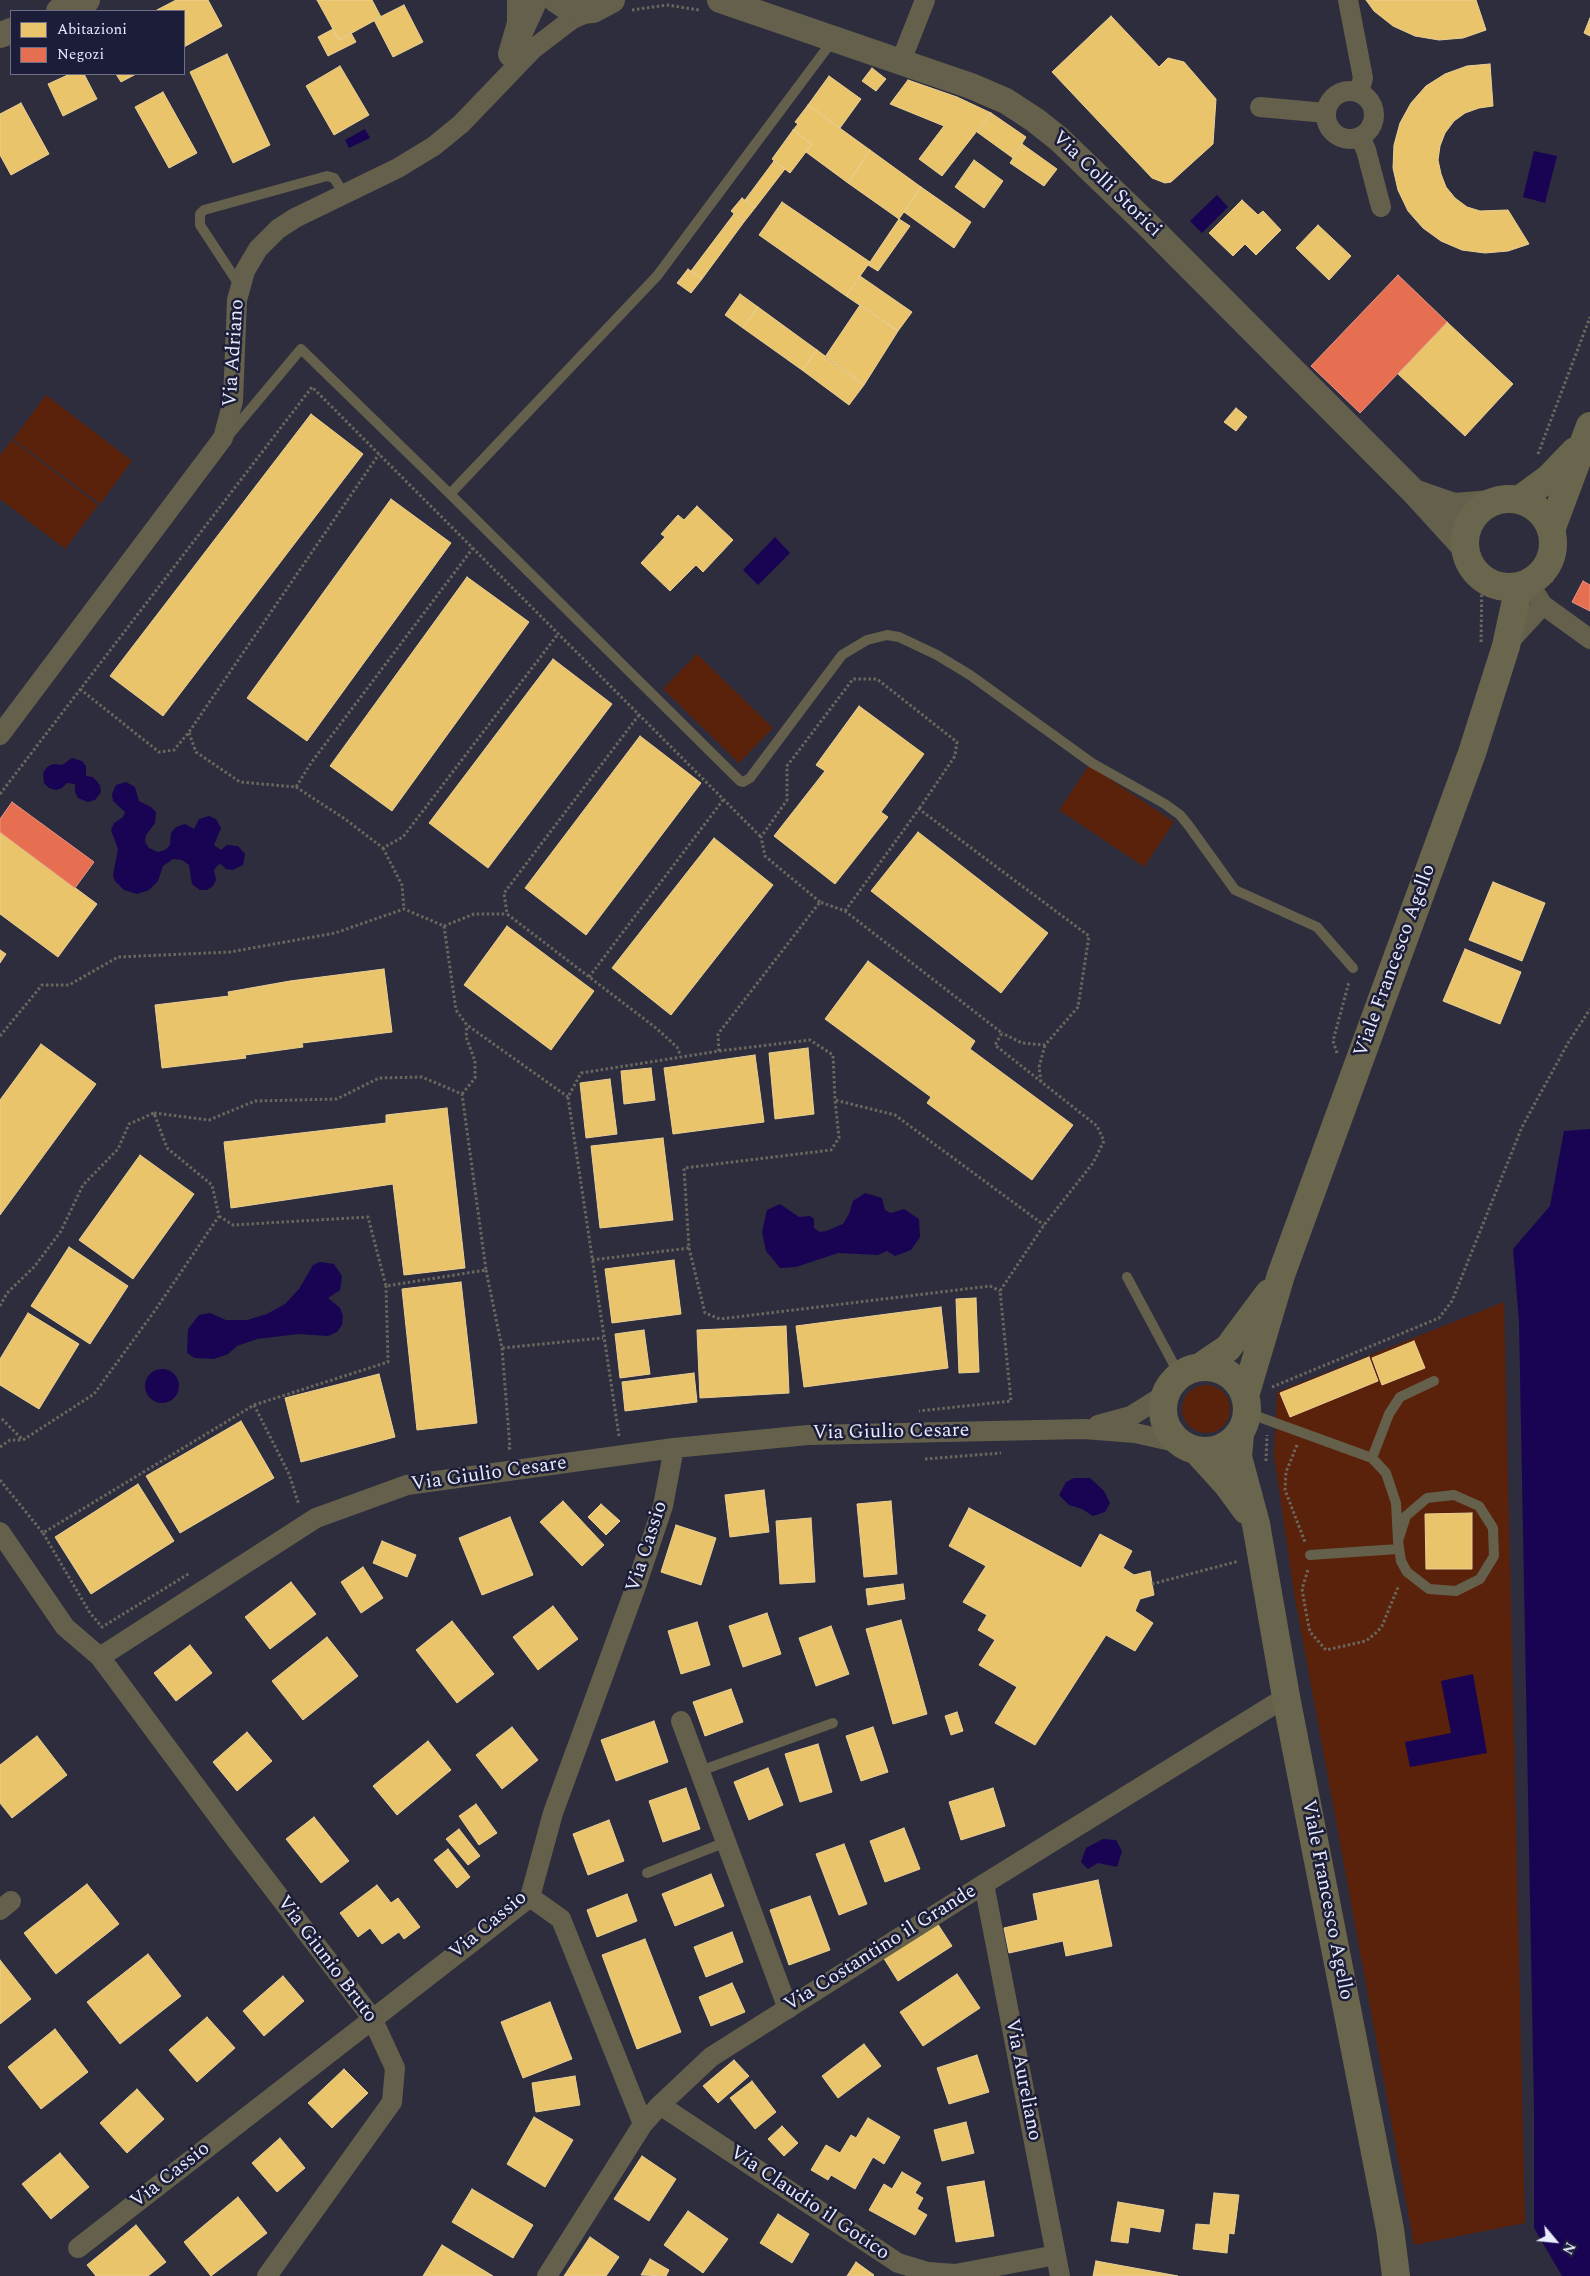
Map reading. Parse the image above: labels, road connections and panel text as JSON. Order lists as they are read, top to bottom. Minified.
{"streets":{"main road":["Viale Francesco Agello"],"street":["Via Colli Storici","Via Adriano","Via Giulio Cesare","Via Cassio","Via Costantino il Grande","Via Giunio Bruto","Via Aureliano","Via Claudio il Gotico"]},"crossings":[["Via Colli Storici","Viale Francesco Agello"],["Viale Francesco Agello","Via Giulio Cesare"],["Viale Francesco Agello","Via Costantino il Grande"],["Via Giulio Cesare","Via Cassio"],["Via Giulio Cesare","Via Giunio Bruto"],["Via Cassio","Via Giunio Bruto"],["Via Costantino il Grande","Via Aureliano"],["Via Costantino il Grande","Via Claudio il Gotico"],["Via Aureliano","Via Claudio il Gotico"]],"legend":["Abitazioni","Negozi"],"north":"bottom right"}
